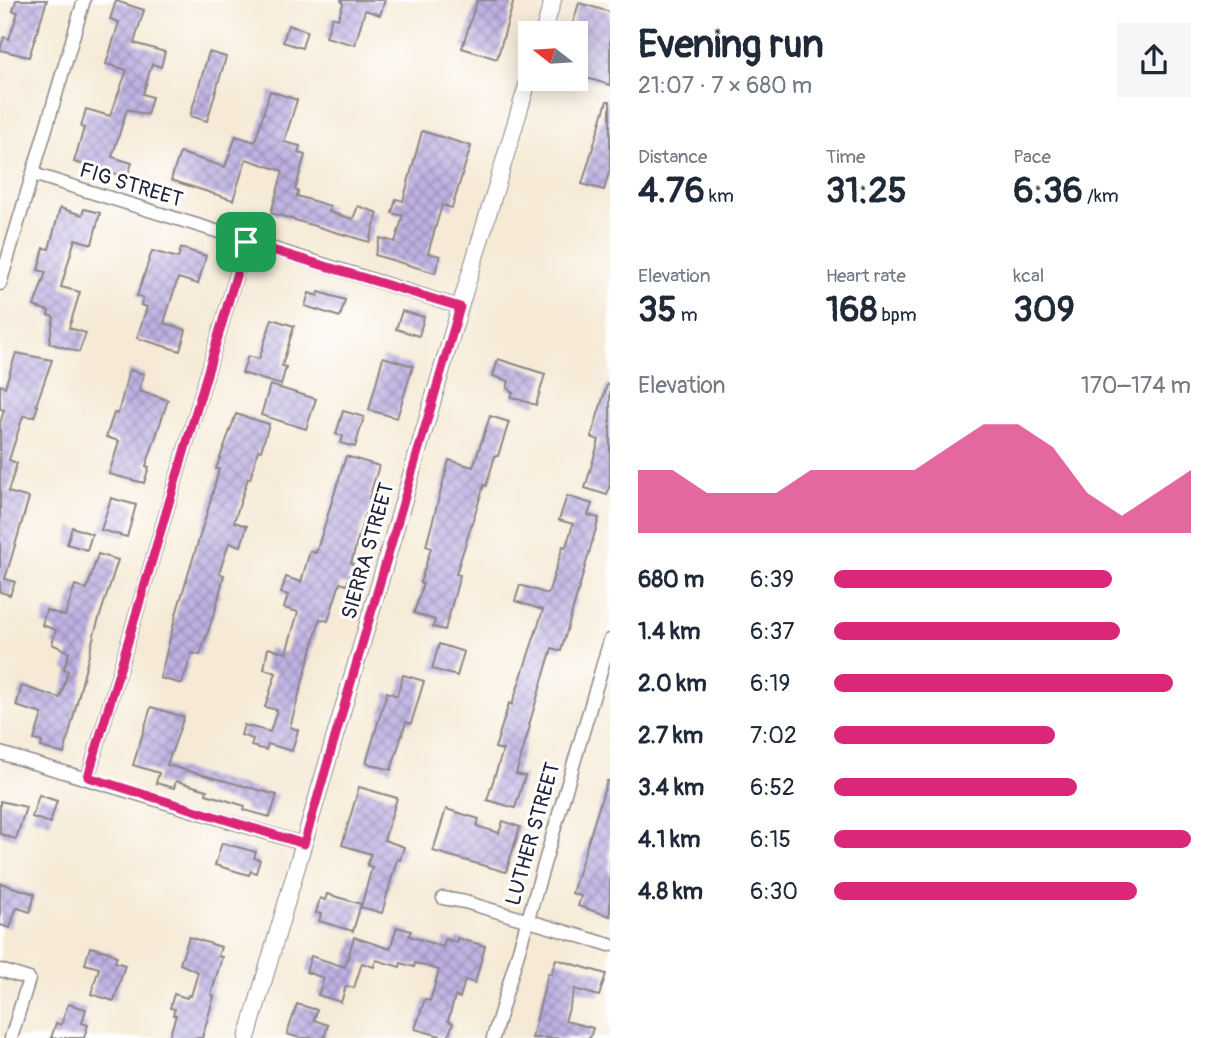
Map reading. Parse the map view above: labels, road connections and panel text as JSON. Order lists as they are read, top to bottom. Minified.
{"streets":{"street":["FIG STREET","SIERRA STREET","LUTHER STREET"]},"crossings":[["FIG STREET","SIERRA STREET"]],"north":"left","page":{"heading":["Evening run","21:07 · 7 × 680 m"],"stats":[["Distance","4.76 km"],["Time","31:25"],["Pace","6:36 /km"],["Elevation","35 m"],["Heart rate","168 bpm"],["kcal","309"]],"chart":["Elevation","170–174 m"],"list":[{"name":"680 m","note":"6:39"},{"name":"1.4 km","note":"6:37"},{"name":"2.0 km","note":"6:19"},{"name":"2.7 km","note":"7:02"},{"name":"3.4 km","note":"6:52"},{"name":"4.1 km","note":"6:15"},{"name":"4.8 km","note":"6:30"}]}}
